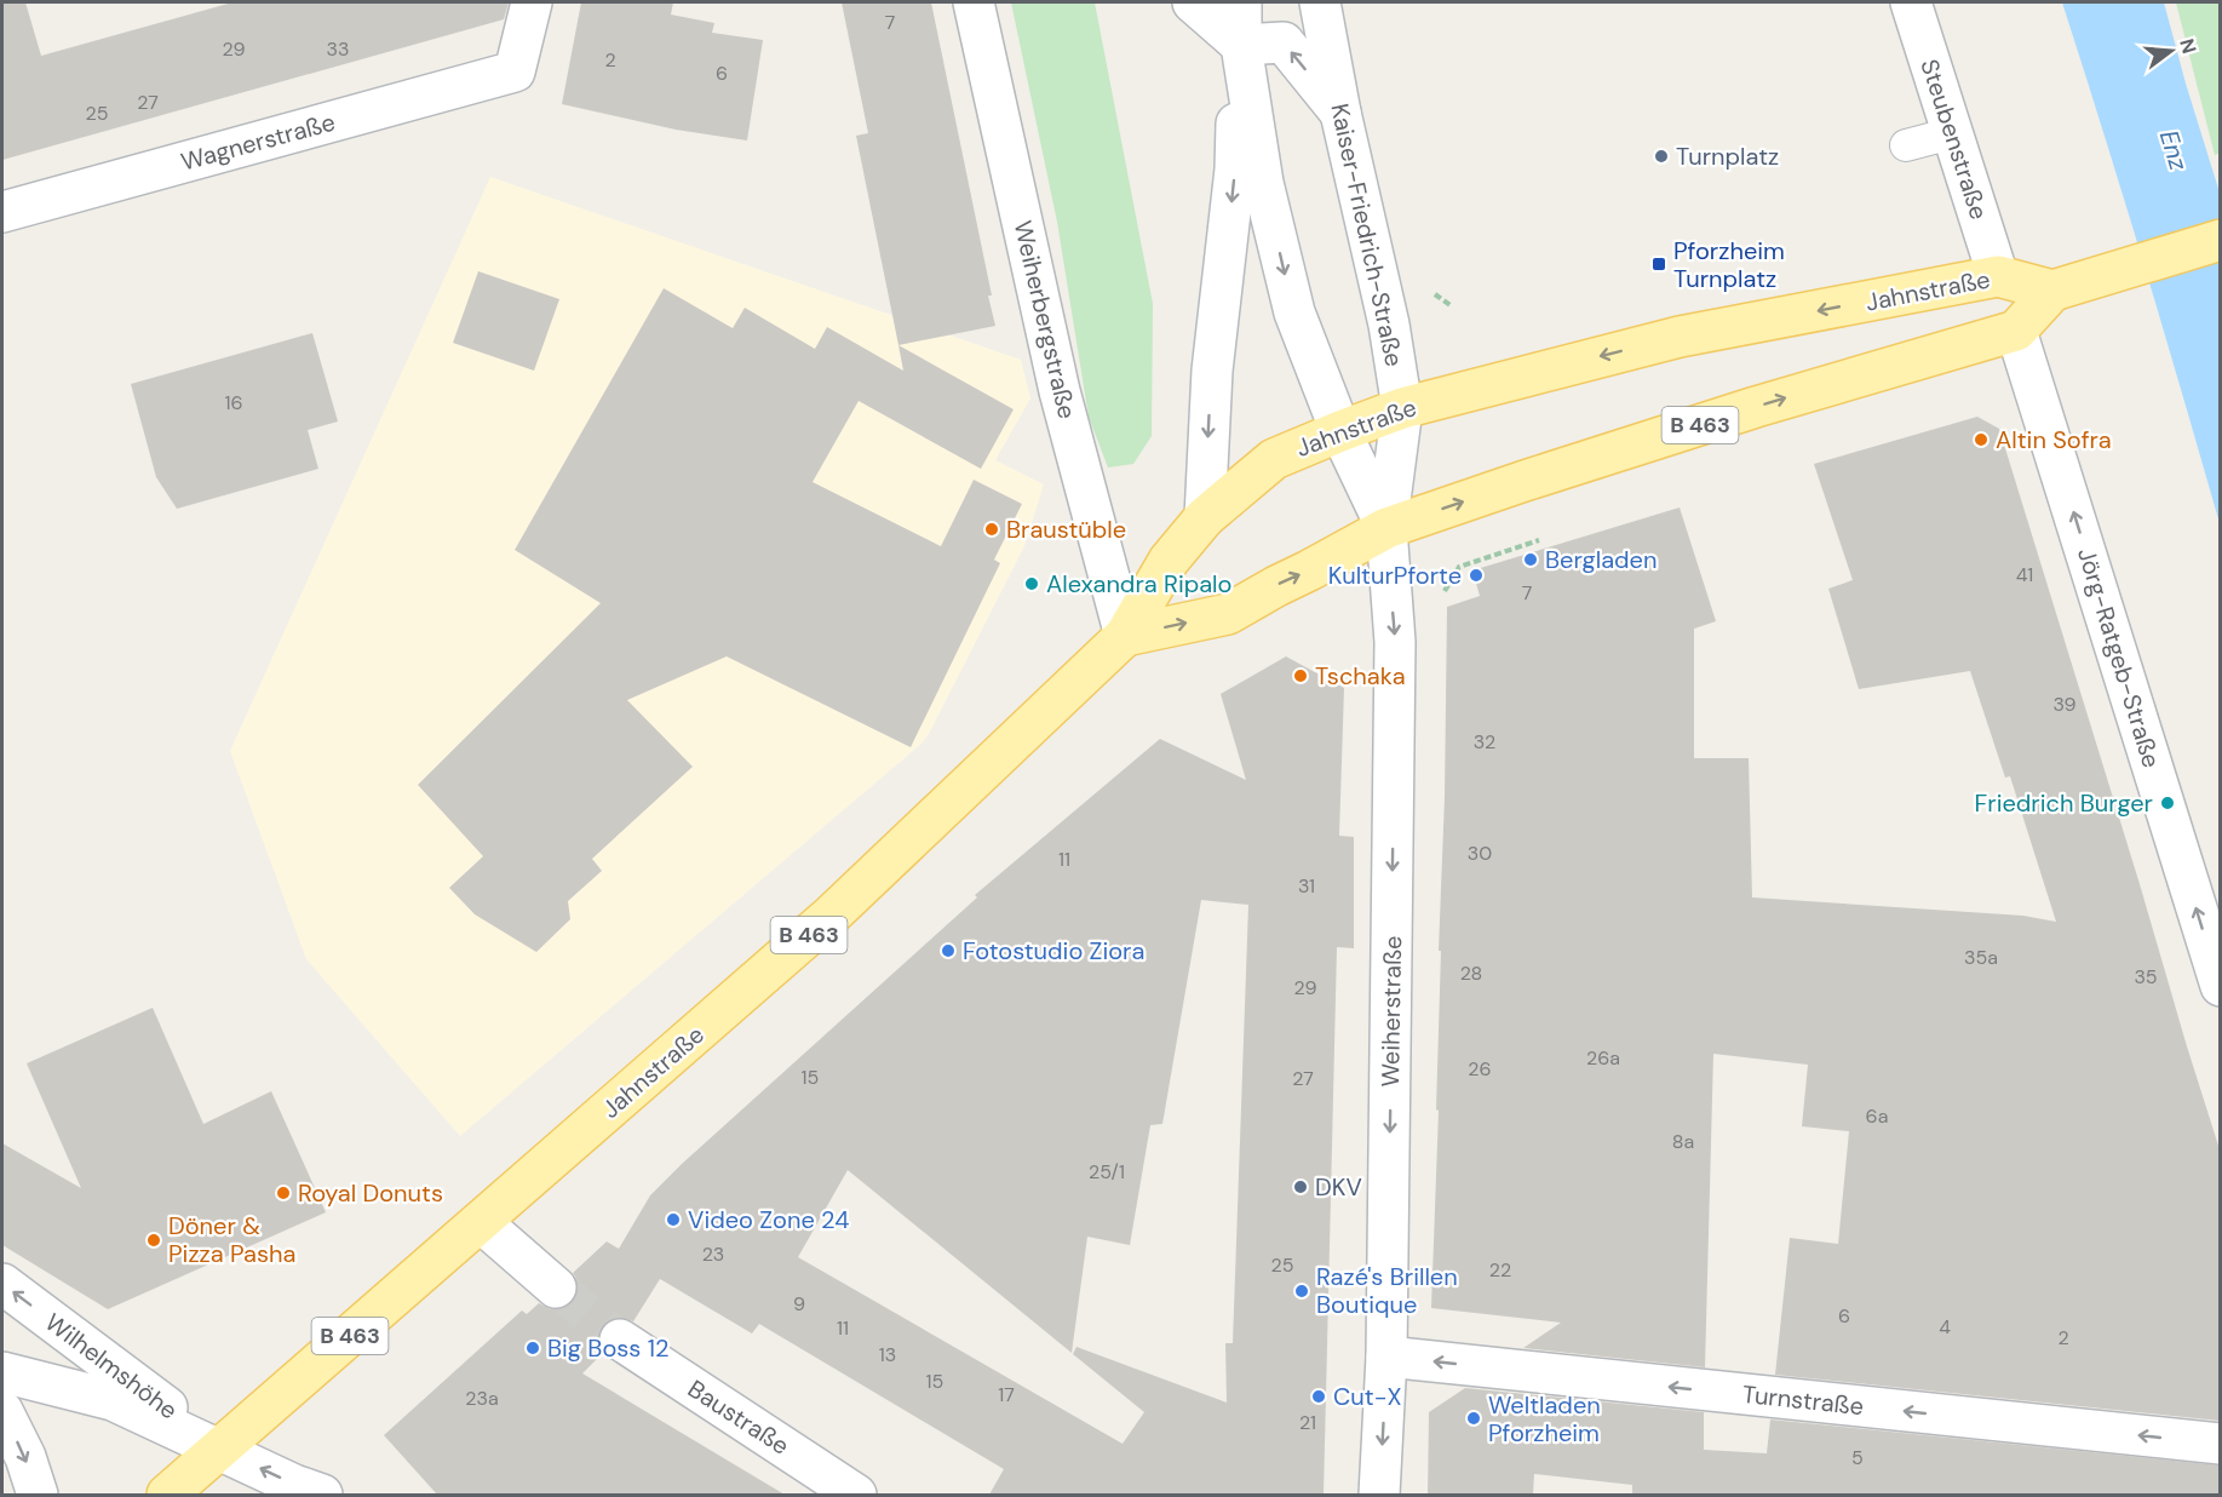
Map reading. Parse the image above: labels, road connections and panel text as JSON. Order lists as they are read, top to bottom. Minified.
{"streets":{"main road":["Jahnstraße","B 463"],"street":["Steubenstraße","Wagnerstraße","Kaiser-Friedrich-Straße","Weiherbergstraße","Jörg-Ratgeb-Straße","Weiherstraße","Wilhelmshöhe","Turnstraße","Baustraße"]},"crossings":[["Steubenstraße","Jahnstraße"],["Kaiser-Friedrich-Straße","Jahnstraße"],["Kaiser-Friedrich-Straße","B 463"],["Kaiser-Friedrich-Straße","Weiherstraße"],["Jahnstraße","Weiherbergstraße"],["Jahnstraße","B 463"],["Jahnstraße","Wilhelmshöhe"],["Weiherbergstraße","B 463"],["B 463","Jörg-Ratgeb-Straße"],["B 463","Weiherstraße"],["Weiherstraße","Turnstraße"]],"one_way":["Jörg-Ratgeb-Straße","Weiherstraße","Turnstraße"],"water":["Enz"],"places":{"other":["Turnplatz","Altin Sofra","Braustüble","Bergladen","KulturPforte","Alexandra Ripalo","Tschaka","Friedrich Burger","Fotostudio Ziora","DKV","Royal Donuts","Video Zone 24","Döner & Pizza Pasha","Razé's Brillen Boutique","Big Boss 12","Cut-X","Weltladen Pforzheim"],"transit":["Pforzheim Turnplatz"]},"house_numbers":["7","29","33","2","6","27","25","16","41","7","39","32","30","11","31","35a","28","35","29","26a","26","15","27","6a","8a","25/1","23","25","22","9","6","4","11","2","13","15","17","23a","21","5"],"north":"right"}
